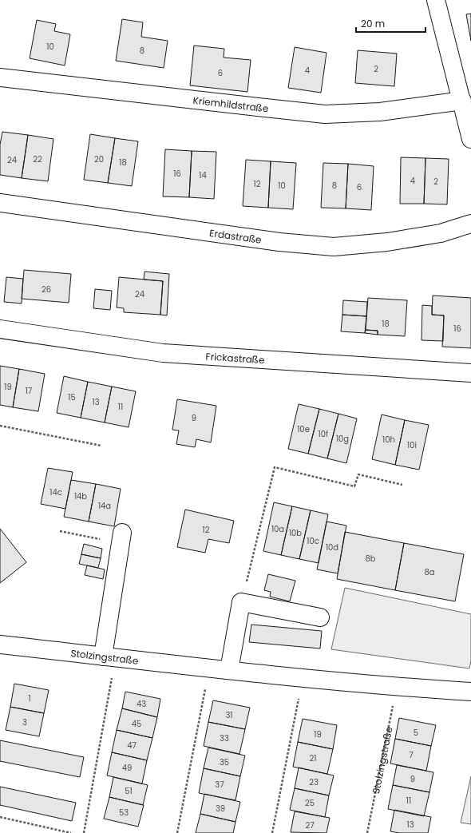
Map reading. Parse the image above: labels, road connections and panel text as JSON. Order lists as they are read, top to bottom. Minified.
{"streets":{"street":["Kriemhildstraße","Erdastraße","Frickastraße","Stolzingstraße"]},"house_numbers":["10","8","2","4","6","22","20","24","18","16","14","4","2","12","10","8","6","26","24","18","16","19","17","15","13","11","9","10e","10f","10g","10h","10i","14c","14b","14a","10a","12","10b","10c","10d","8b","8a","1","43","31","3","45","5","19","33","47","7","21","35","49","9","23","37","51","11","25","39","53","13","27"],"scale_bar":"20 m"}
